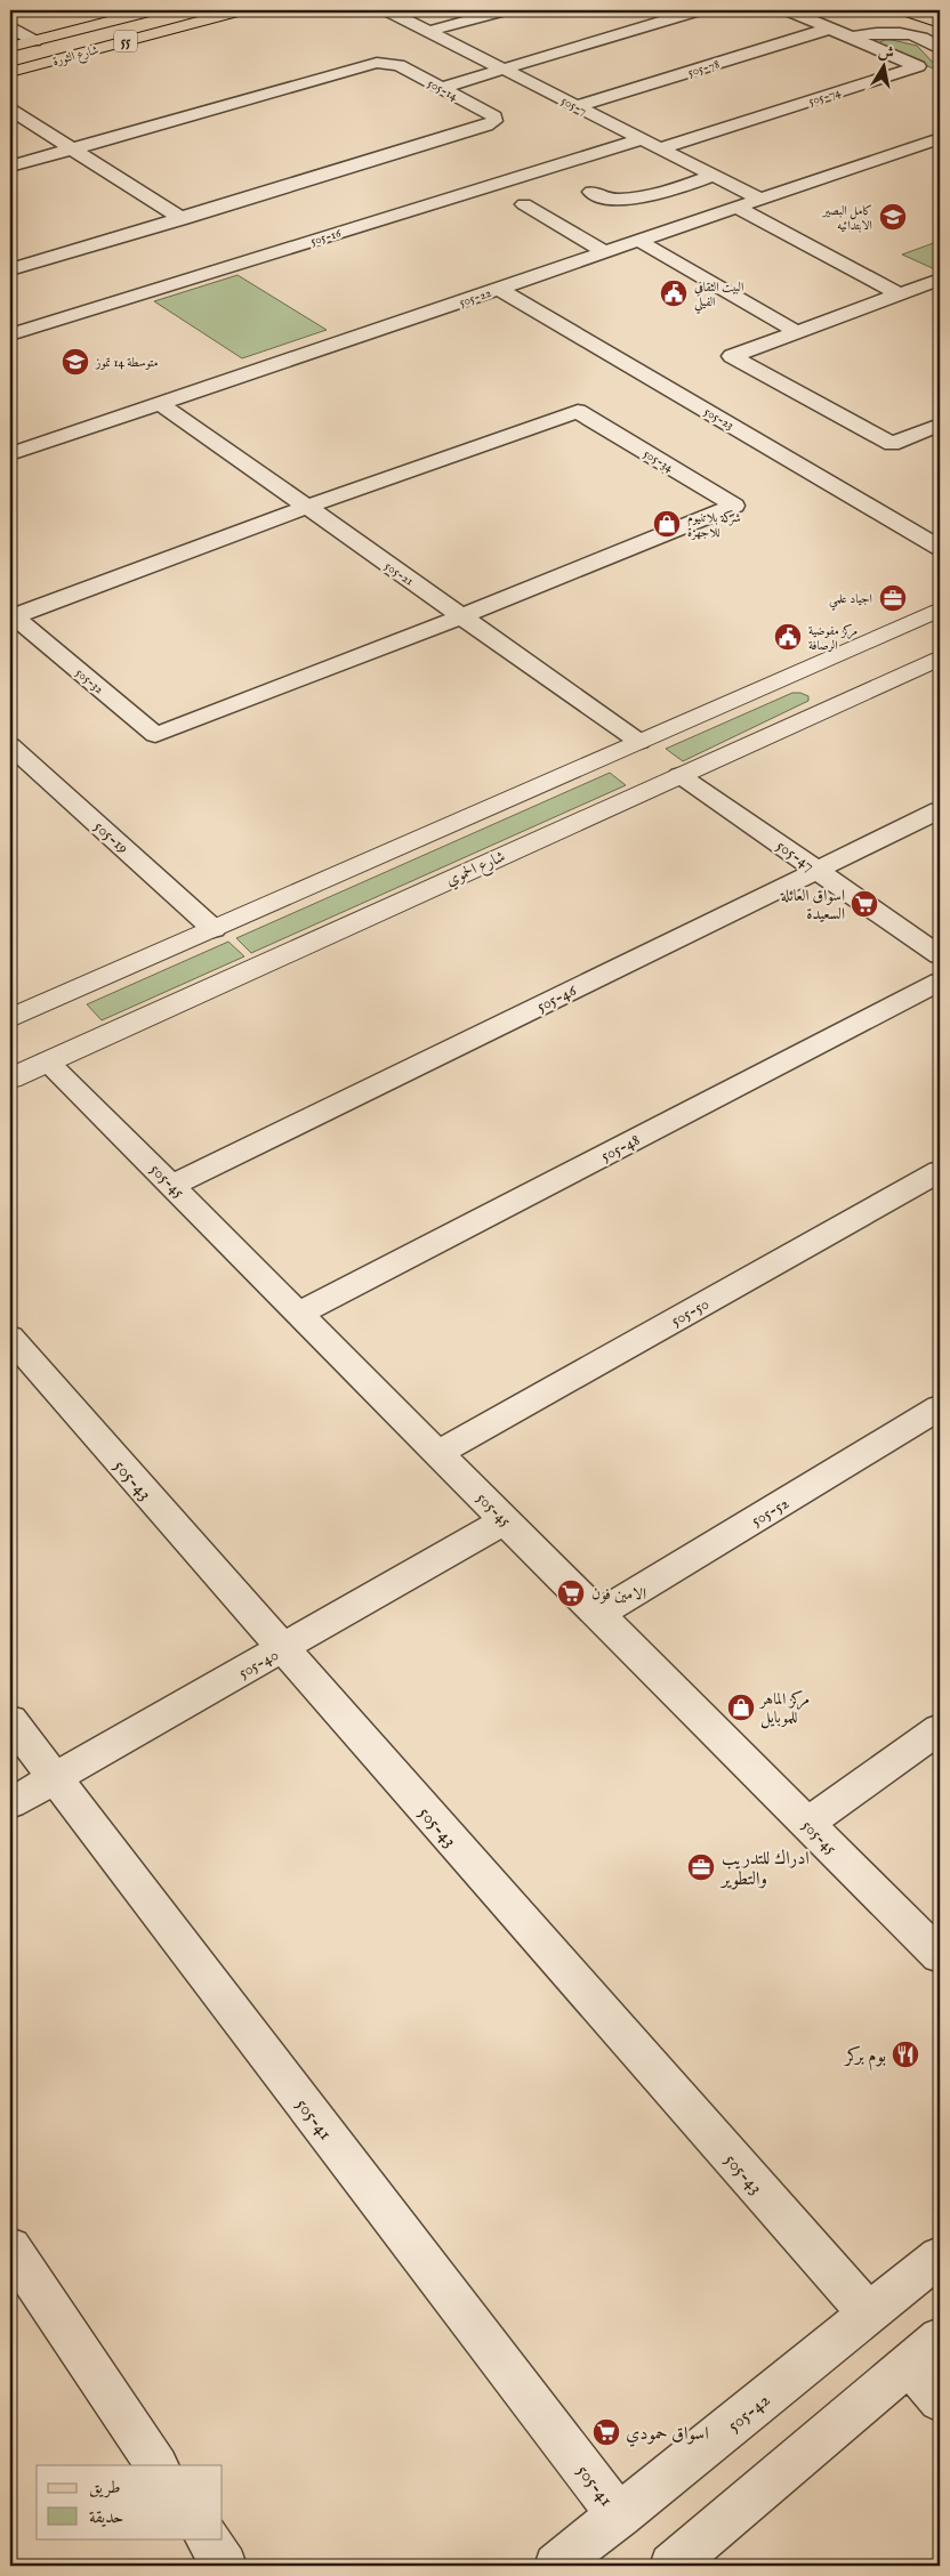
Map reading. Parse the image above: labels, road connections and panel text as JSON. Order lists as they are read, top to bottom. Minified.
{"streets":{"main road":["55","شارع الثورة"],"street":["505-78","505-14","505-74","505-7","505-16","505-22","505-23","505-34","505-21","505-32","505-19","505-47","شارع الحموي","505-46","505-48","505-45","505-50","505-43","505-52","505-40","505-41","505-42"]},"crossings":[["505-78","505-74"],["505-78","505-7"],["505-74","505-7"],["505-7","505-16"],["505-7","505-22"],["505-22","505-23"],["505-22","505-21"],["505-34","505-21"],["505-34","505-32"],["505-21","505-32"],["505-47","شارع الحموي"],["505-47","505-46"],["شارع الحموي","505-45"],["505-46","505-45"],["505-48","505-45"],["505-45","505-50"],["505-45","505-52"],["505-45","505-40"],["505-43","505-40"],["505-43","505-42"],["505-40","505-41"],["505-41","505-42"]],"places":{"school or university":["كامل البصير الابتدائيه","متوسطة 14 تموز"],"public building":["البيت الثقافي الفيلي","مركز مفوضية الرصافة"],"shop":["شركة بلاتنيوم للاجهزة","مركز الماهر للموبايل"],"office":["اجياد علمي","ادراك للتدريب والتطوير"],"supermarket":["اسواق العائلة السعيدة","الامين فون","اسواق حمودي"],"restaurant":["بوم بركر"]},"legend":["طريق","حديقة"],"north":"top"}
